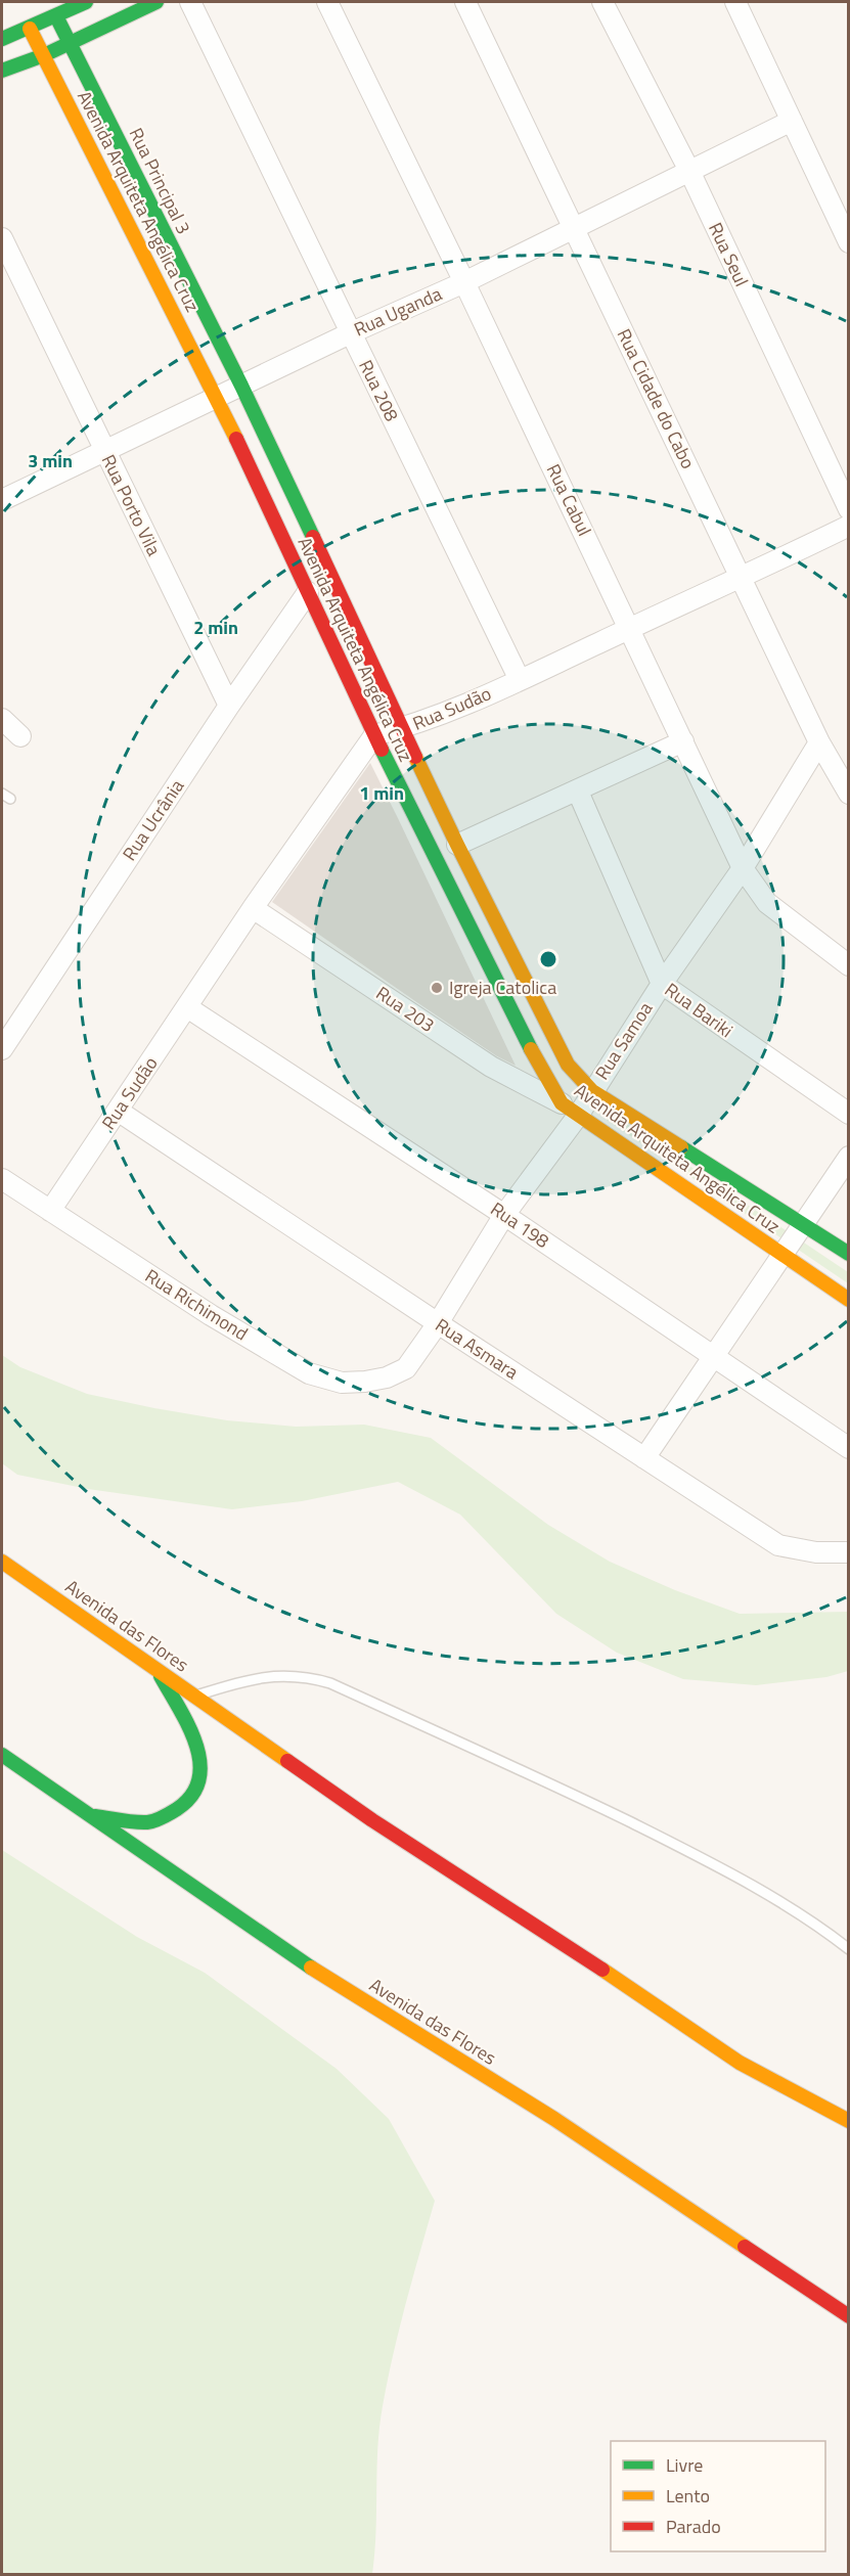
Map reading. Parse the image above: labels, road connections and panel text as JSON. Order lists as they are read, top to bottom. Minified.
{"streets":{"street":["Rua Principal 3","Avenida Arquiteta Angélica Cruz","Rua Seul","Rua Uganda","Rua 208","Rua Cidade do Cabo","Rua Cabul","Rua Porto Vila","Rua Sudão","Rua Ucrânia","Rua 203","Rua Bariki","Rua Samoa","Rua 198","Rua Richimond","Rua Asmara","Avenida das Flores"]},"crossings":[["Rua Principal 3","Avenida Arquiteta Angélica Cruz"],["Avenida Arquiteta Angélica Cruz","Rua Uganda"],["Avenida Arquiteta Angélica Cruz","Rua Sudão"],["Avenida Arquiteta Angélica Cruz","Rua Ucrânia"],["Avenida Arquiteta Angélica Cruz","Rua 203"],["Avenida Arquiteta Angélica Cruz","Rua Samoa"],["Rua Seul","Rua Uganda"],["Rua Uganda","Rua 208"],["Rua Uganda","Rua Cidade do Cabo"],["Rua Uganda","Rua Cabul"],["Rua Uganda","Rua Porto Vila"],["Rua 208","Rua Sudão"],["Rua Cidade do Cabo","Rua Sudão"],["Rua Cidade do Cabo","Rua Samoa"],["Rua Cabul","Rua Sudão"],["Rua Cabul","Rua Samoa"],["Rua Porto Vila","Rua Ucrânia"],["Rua Sudão","Rua 203"],["Rua Sudão","Rua 198"],["Rua Sudão","Rua Richimond"],["Rua Sudão","Rua Asmara"],["Rua Bariki","Rua Samoa"],["Rua Samoa","Rua 198"],["Rua Samoa","Rua Richimond"],["Rua Samoa","Rua Asmara"]],"places":["Igreja Catolica"],"legend":["Livre","Lento","Parado"],"rings":["3 min","2 min","1 min"]}
